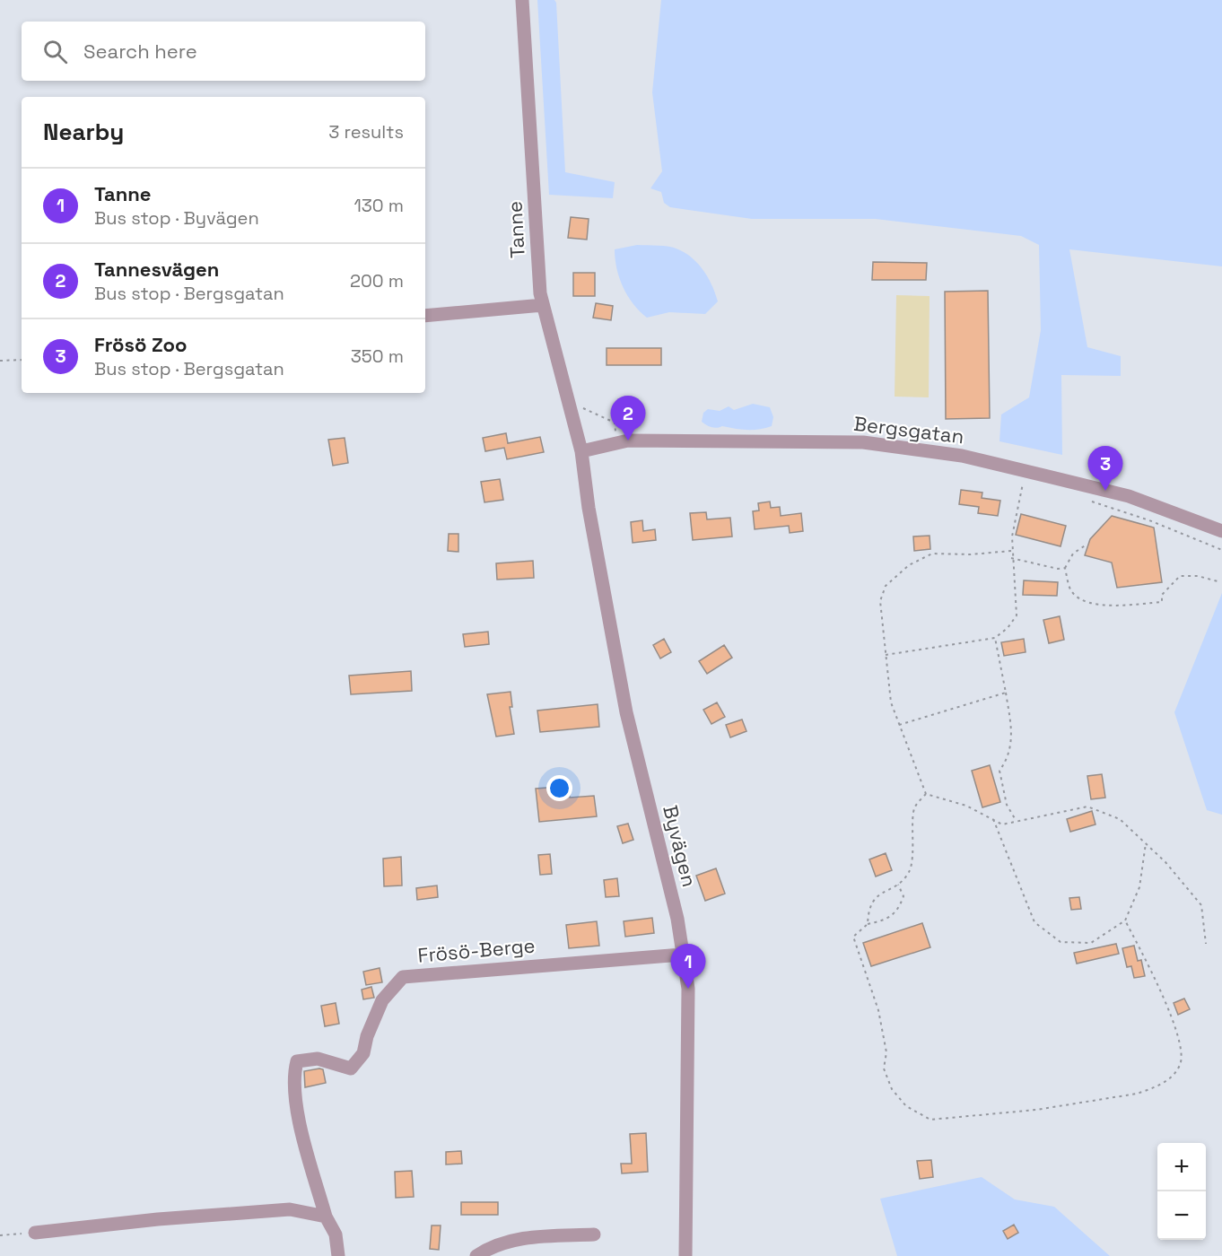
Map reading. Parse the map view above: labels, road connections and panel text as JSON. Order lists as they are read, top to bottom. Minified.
{"streets":{"street":["Tanne","Bergsgatan","Byvägen","Frösö-Berge"]},"crossings":[["Tanne","Bergsgatan"],["Tanne","Byvägen"],["Bergsgatan","Byvägen"],["Byvägen","Frösö-Berge"]],"page":{"search":"Search here","heading":["Nearby","3 results"],"list":[{"mark":"1","name":"Tanne","note":"Bus stop · Byvägen","value":"130 m"},{"mark":"2","name":"Tannesvägen","note":"Bus stop · Bergsgatan","value":"200 m"},{"mark":"3","name":"Frösö Zoo","note":"Bus stop · Bergsgatan","value":"350 m"}],"pins":["2","3","1"],"map_buttons":["+","−"]}}
